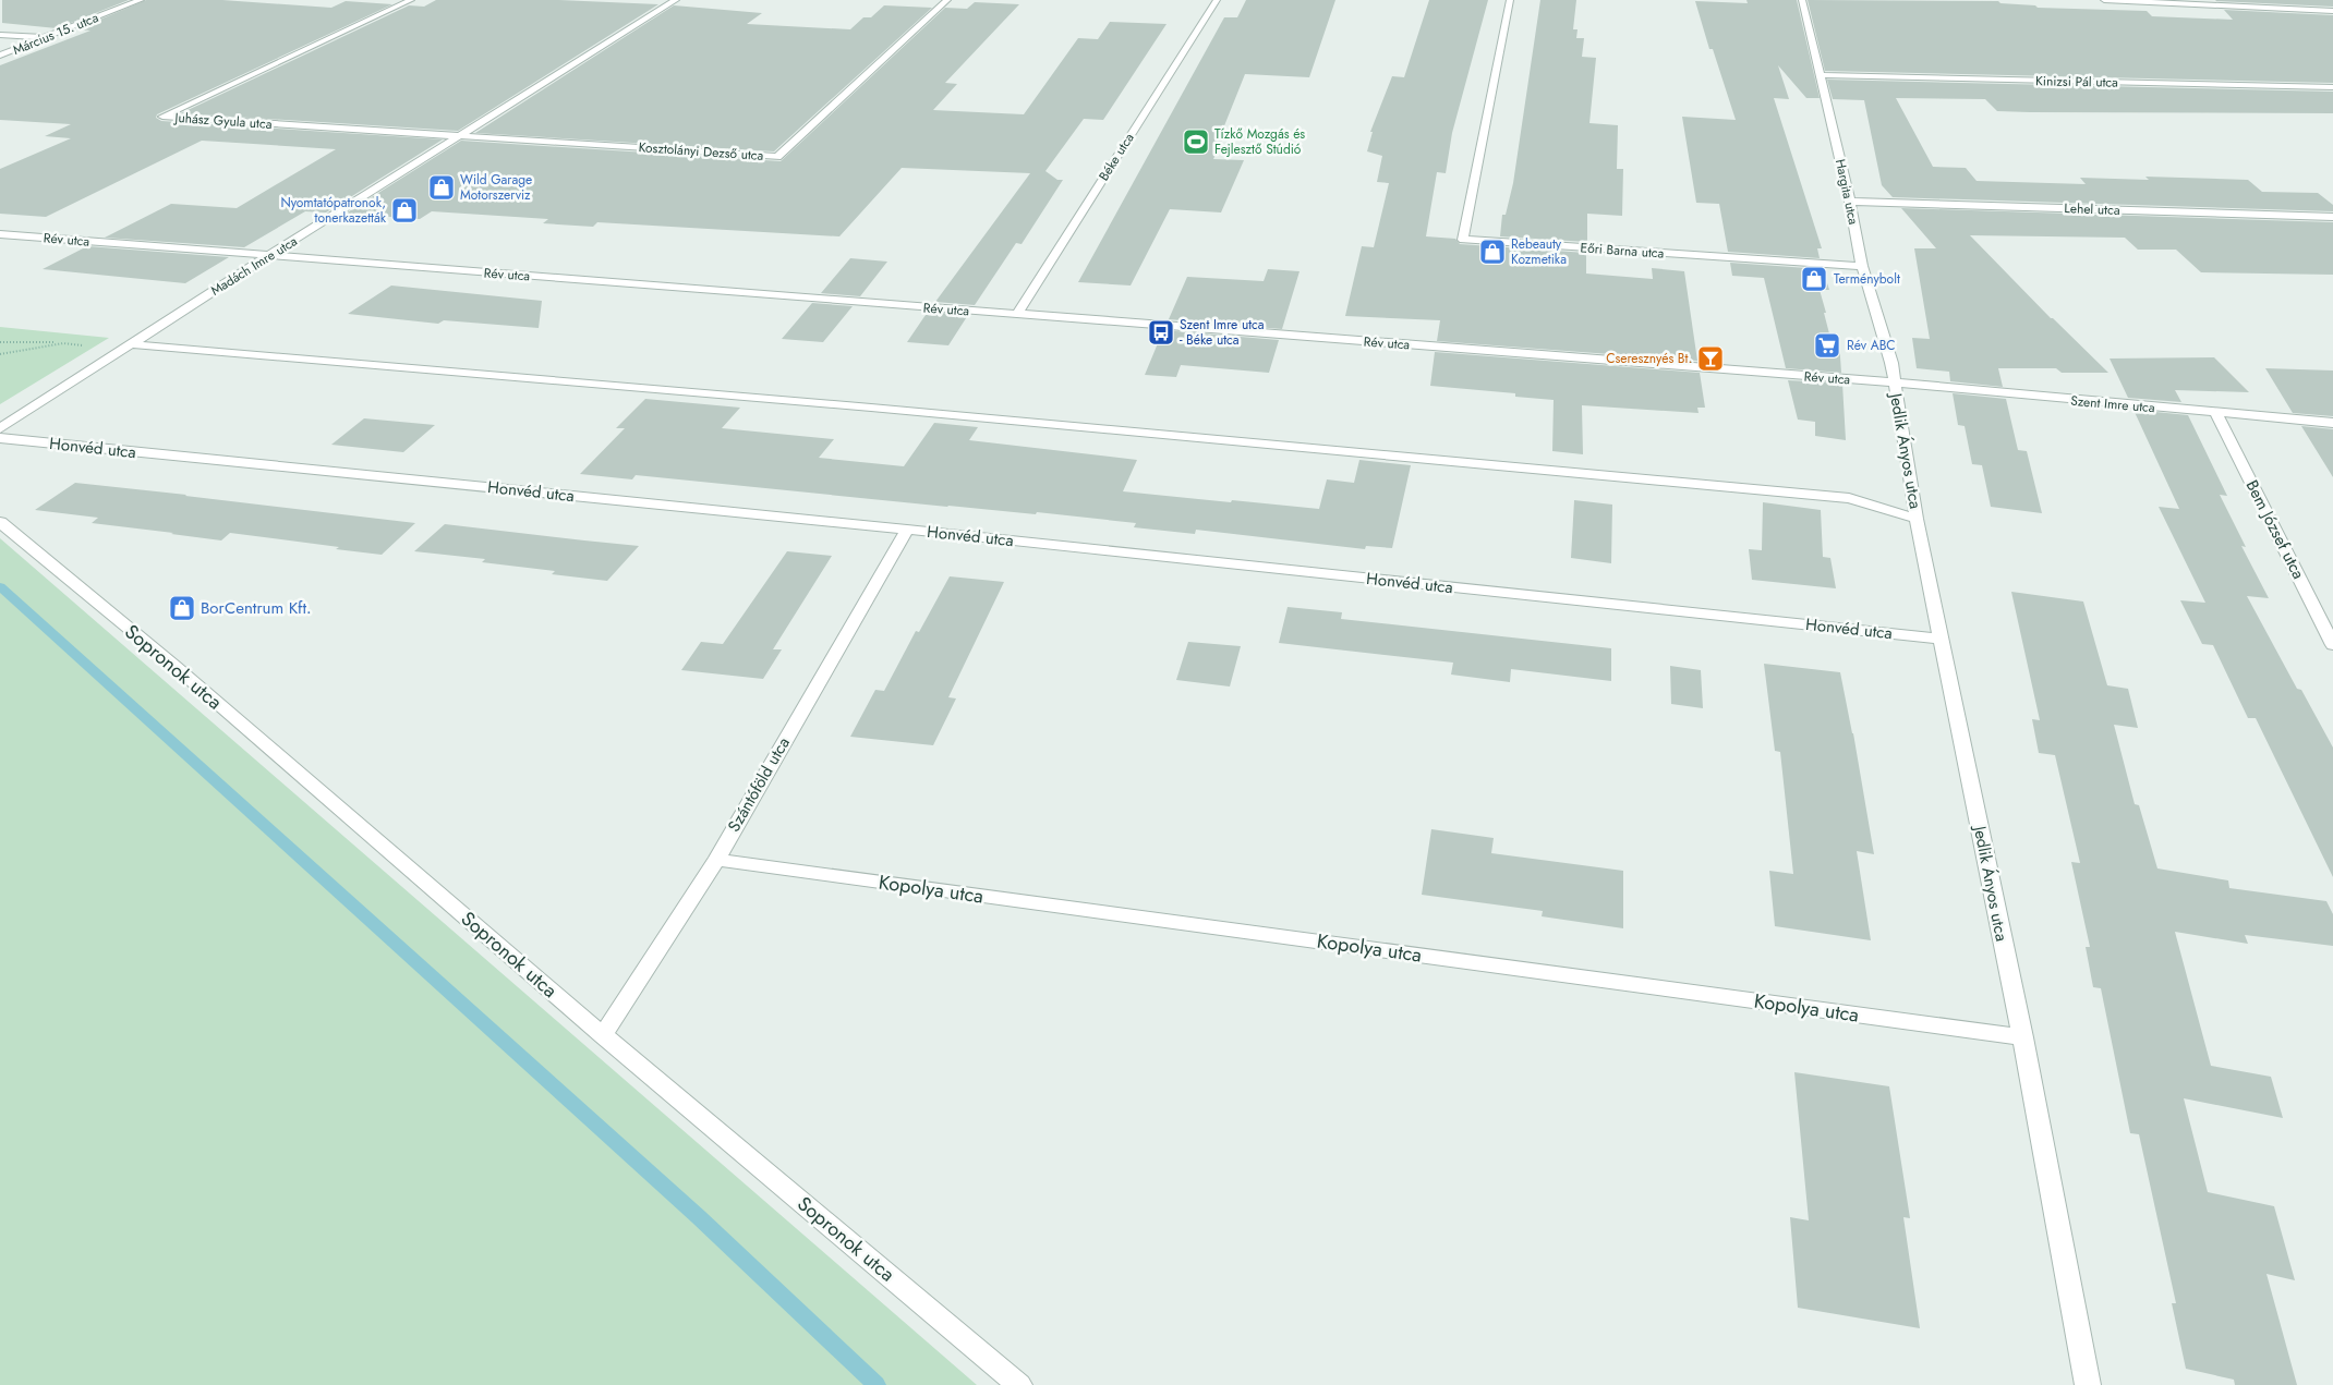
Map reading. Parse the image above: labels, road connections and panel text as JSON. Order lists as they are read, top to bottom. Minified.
{"streets":{"street":["Március 15. utca","Kinizsi Pál utca","Juhász Gyula utca","Kosztolányi Dezső utca","Béke utca","Hargita utca","Lehel utca","Rév utca","Eőri Barna utca","Madách Imre utca","Szent Imre utca","Honvéd utca","Jedlik Ányos utca","Bem József utca","Sopronok utca","Szántóföld utca","Kopolya utca"]},"crossings":[["Kinizsi Pál utca","Hargita utca"],["Juhász Gyula utca","Kosztolányi Dezső utca"],["Juhász Gyula utca","Madách Imre utca"],["Kosztolányi Dezső utca","Madách Imre utca"],["Béke utca","Rév utca"],["Hargita utca","Lehel utca"],["Hargita utca","Rév utca"],["Hargita utca","Eőri Barna utca"],["Hargita utca","Szent Imre utca"],["Hargita utca","Jedlik Ányos utca"],["Rév utca","Madách Imre utca"],["Rév utca","Szent Imre utca"],["Rév utca","Jedlik Ányos utca"],["Szent Imre utca","Jedlik Ányos utca"],["Szent Imre utca","Bem József utca"],["Honvéd utca","Jedlik Ányos utca"],["Honvéd utca","Szántóföld utca"],["Jedlik Ányos utca","Kopolya utca"],["Sopronok utca","Szántóföld utca"],["Szántóföld utca","Kopolya utca"]],"places":{"sports":["Tízkő Mozgás és Fejlesztő Stúdió"],"shop":["Wild Garage Motorszerviz","Nyomtatópatronok, tonerkazetták","Rebeauty Kozmetika","Terménybolt","BorCentrum Kft."],"bus stop":["Szent Imre utca - Béke utca"],"supermarket":["Rév ABC"],"bar":["Cseresznyés Bt."]}}
